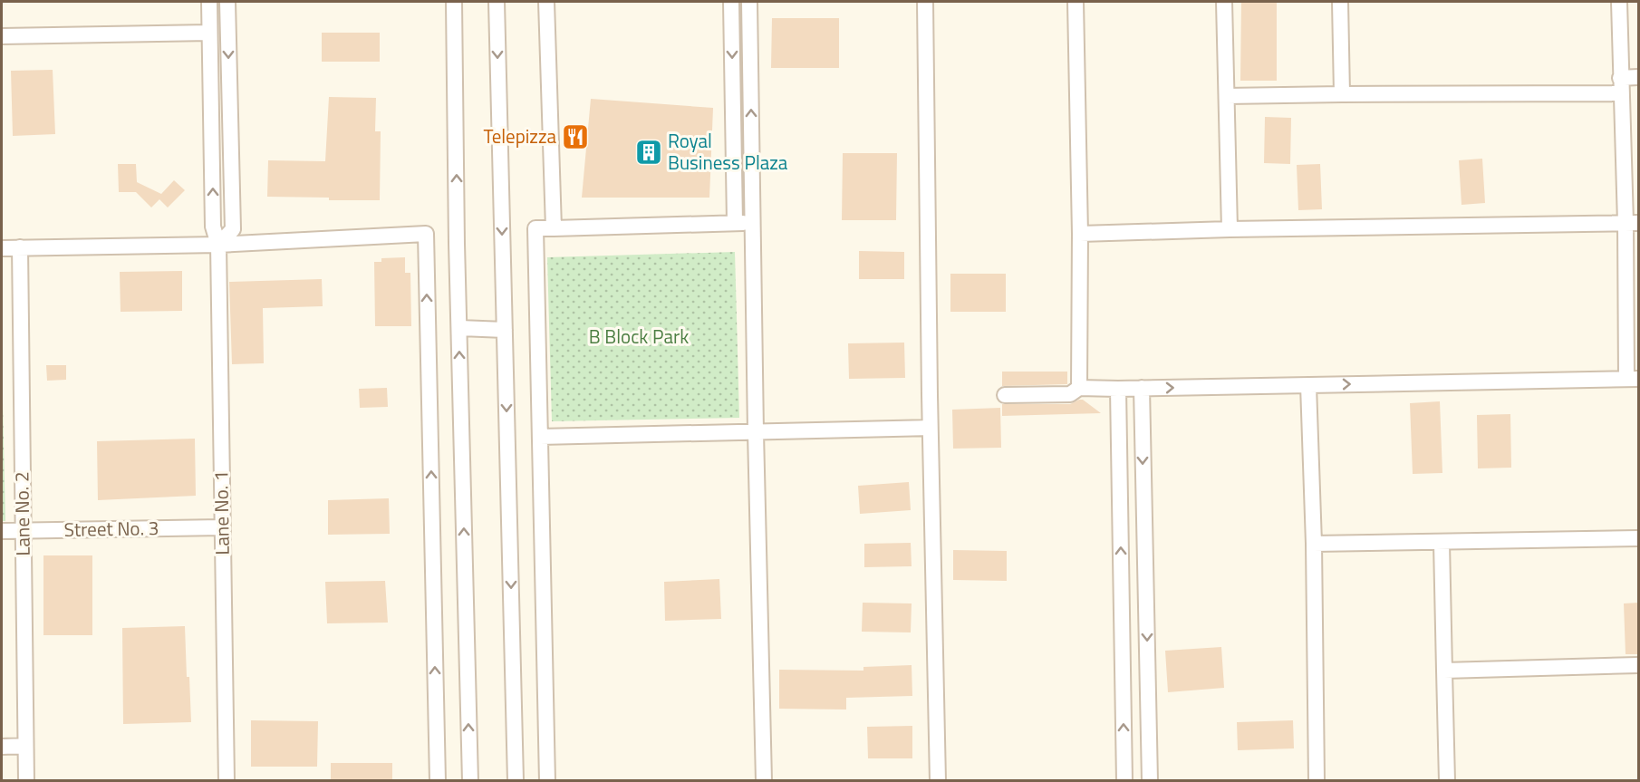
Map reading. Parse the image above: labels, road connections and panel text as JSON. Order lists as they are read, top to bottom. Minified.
{"streets":{"street":["Lane No. 1","Lane No. 2","Street No. 3"]},"crossings":[["Lane No. 1","Street No. 3"],["Lane No. 2","Street No. 3"]],"parks":["B Block Park"],"places":{"restaurant":["Telepizza"],"building":["Royal Business Plaza"]}}
